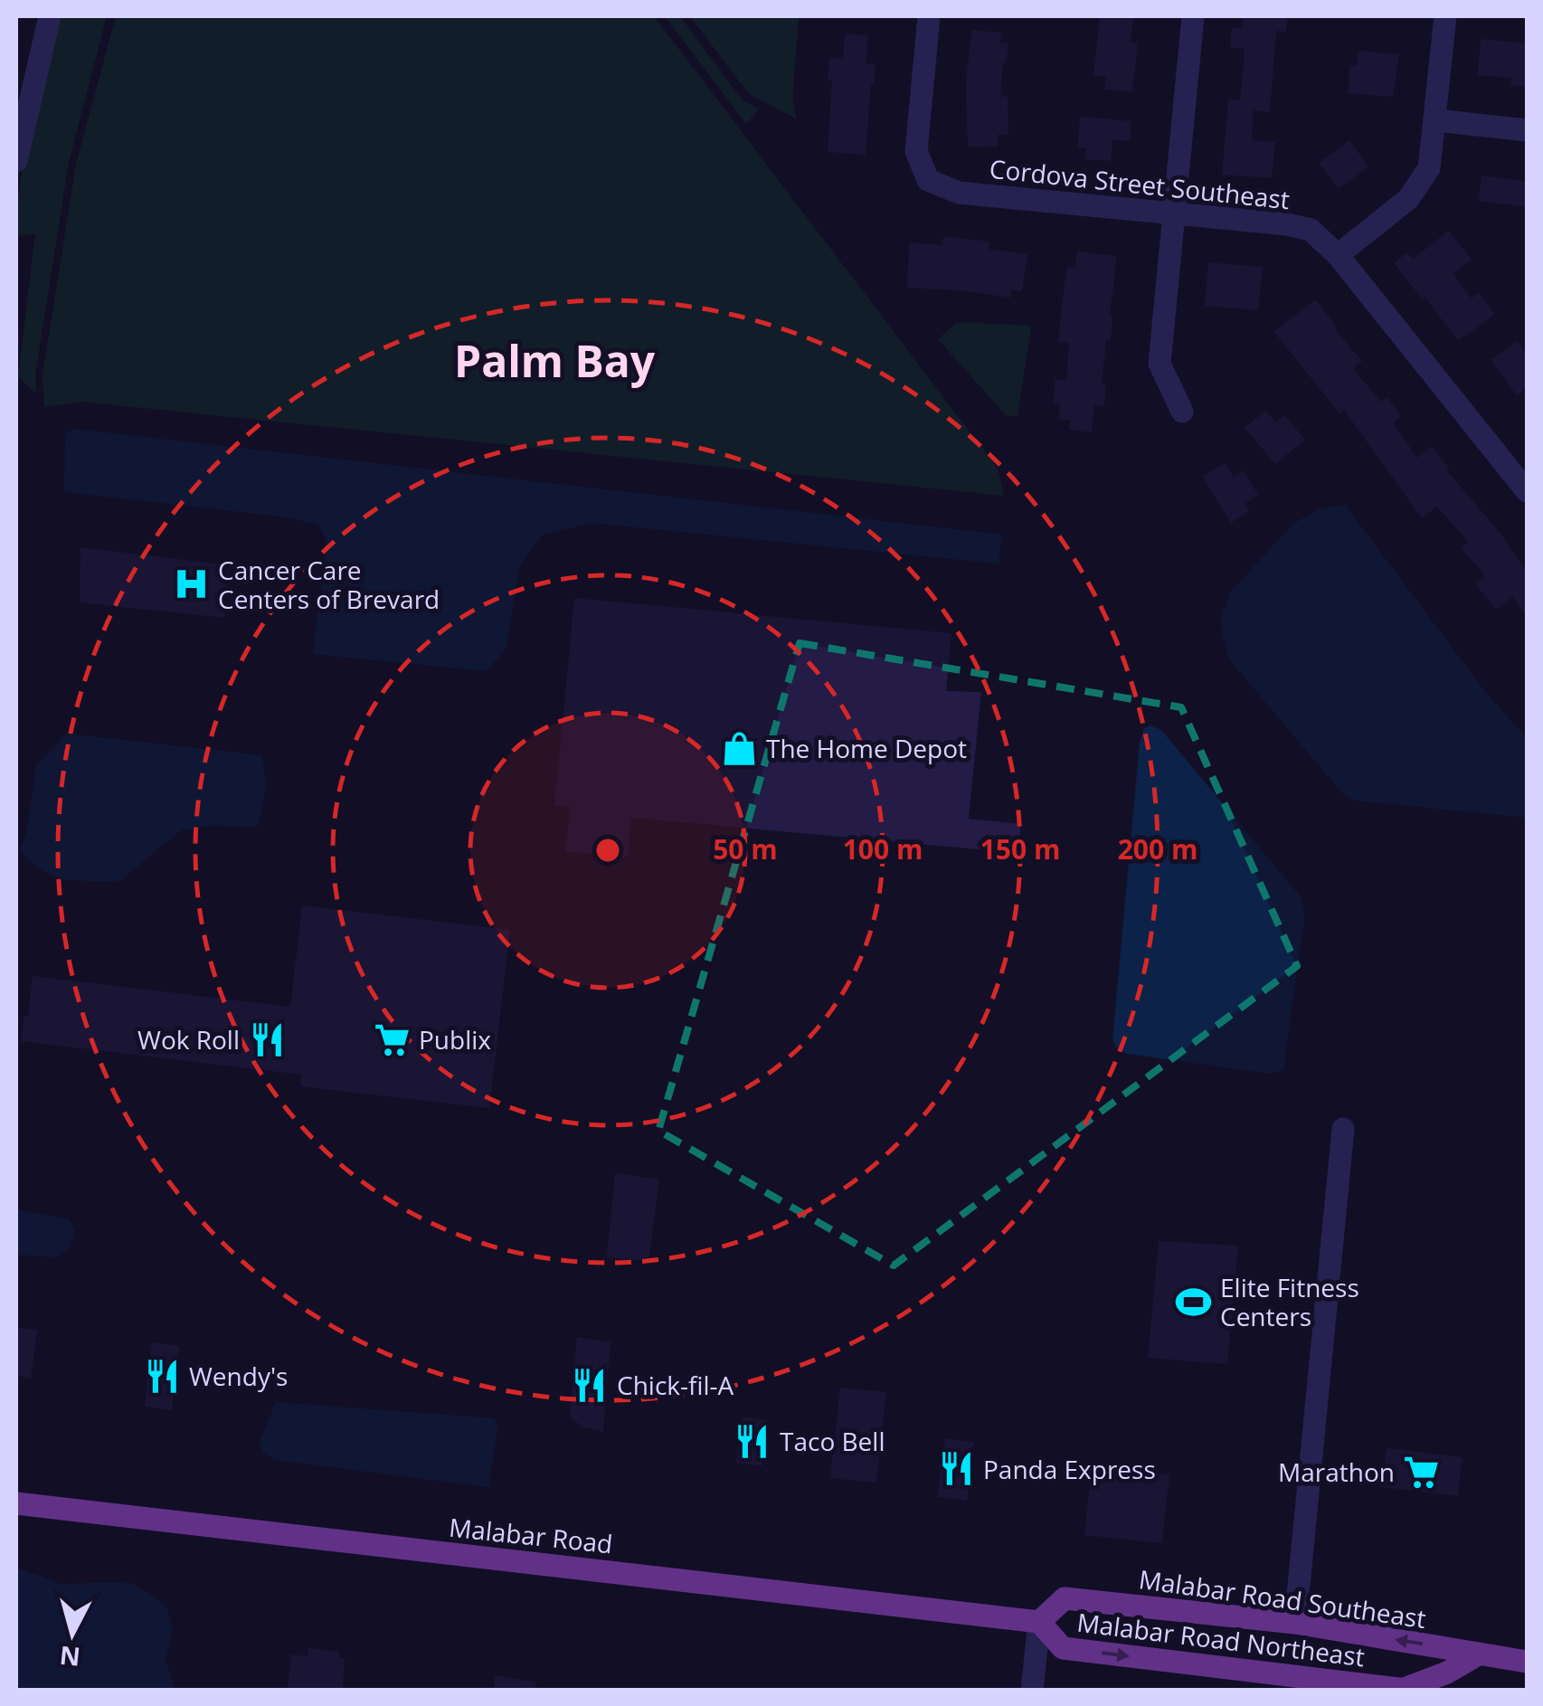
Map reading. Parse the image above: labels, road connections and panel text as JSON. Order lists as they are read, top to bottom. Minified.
{"streets":{"main road":["Malabar Road","Malabar Road Southeast","Malabar Road Northeast"],"street":["Cordova Street Southeast"]},"crossings":[["Malabar Road","Malabar Road Southeast"],["Malabar Road","Malabar Road Northeast"],["Malabar Road Southeast","Malabar Road Northeast"]],"one_way":["Malabar Road Southeast","Malabar Road Northeast"],"districts":["Palm Bay"],"places":{"hospital":["Cancer Care Centers of Brevard"],"shop":["The Home Depot"],"restaurant":["Wok Roll","Wendy's","Chick-fil-A","Taco Bell","Panda Express"],"supermarket":["Publix","Marathon"],"sports":["Elite Fitness Centers"]},"north":"bottom","rings":["50 m","100 m","150 m","200 m"]}
